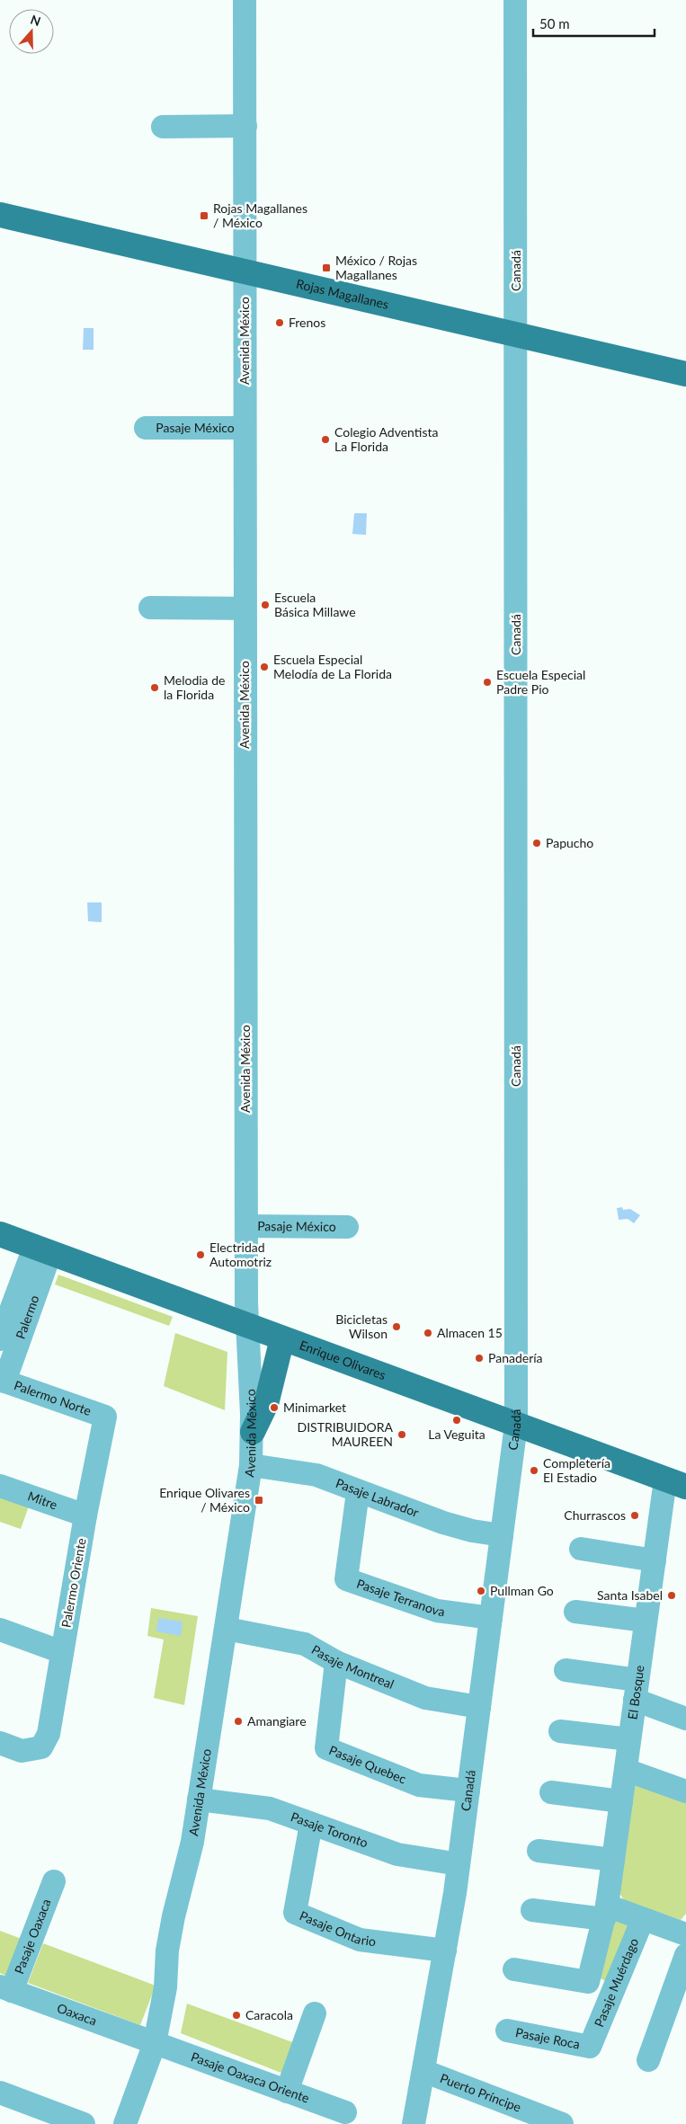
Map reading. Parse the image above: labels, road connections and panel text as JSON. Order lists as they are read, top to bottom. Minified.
{"streets":{"main road":["Rojas Magallanes","Enrique Olivares"],"street":["Canadá","Avenida México","Pasaje México","Palermo","Palermo Norte","Pasaje Labrador","Mitre","Palermo Oriente","Pasaje Terranova","Pasaje Montreal","El Bosque","Pasaje Quebec","Pasaje Toronto","Pasaje Ontario","Pasaje Oaxaca","Pasaje Muérdago","Oaxaca","Pasaje Roca","Pasaje Oaxaca Oriente","Puerto Príncipe"]},"crossings":[["Canadá","Rojas Magallanes"],["Canadá","Enrique Olivares"],["Canadá","Pasaje Labrador"],["Canadá","Pasaje Terranova"],["Canadá","Pasaje Montreal"],["Canadá","Pasaje Quebec"],["Canadá","Pasaje Toronto"],["Canadá","Pasaje Ontario"],["Canadá","Puerto Príncipe"],["Rojas Magallanes","Avenida México"],["Avenida México","Pasaje México"],["Avenida México","Enrique Olivares"],["Avenida México","Pasaje Labrador"],["Avenida México","Pasaje Montreal"],["Avenida México","Pasaje Toronto"],["Avenida México","Oaxaca"],["Avenida México","Pasaje Oaxaca Oriente"],["Palermo","Enrique Olivares"],["Palermo","Palermo Norte"],["Enrique Olivares","El Bosque"],["Palermo Norte","Palermo Oriente"],["Pasaje Labrador","Pasaje Terranova"],["Mitre","Palermo Oriente"],["Pasaje Montreal","Pasaje Quebec"],["Pasaje Toronto","Pasaje Ontario"],["Pasaje Oaxaca","Oaxaca"],["Pasaje Muérdago","Pasaje Roca"],["Oaxaca","Pasaje Oaxaca Oriente"]],"places":{"transit":["Rojas Magallanes / México","México / Rojas Magallanes","Enrique Olivares / México"],"other":["Frenos","Colegio Adventista La Florida","Escuela Básica Millawe","Escuela Especial Melodía de La Florida","Escuela Especial Padre Pio","Melodia de la Florida","Papucho","Electridad Automotriz","Bicicletas Wilson","Almacen 15","Panadería","Minimarket","La Veguita","DISTRIBUIDORA MAUREEN","Completería El Estadio","Churrascos","Pullman Go","Santa Isabel","Amangiare","Caracola"]},"scale_bar":"50 m","north":"top"}
